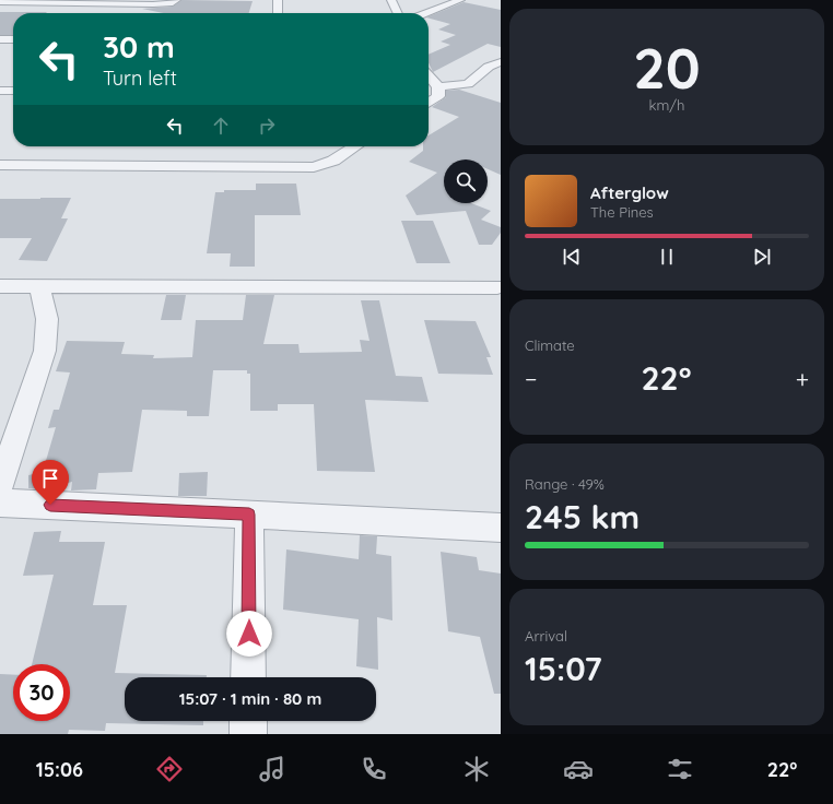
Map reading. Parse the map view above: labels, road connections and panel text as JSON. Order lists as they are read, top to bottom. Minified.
{"page":{"tile":[["20","km/h"],"Climate",["Range · 49%","245 km"],["Arrival","15:07"]],"turn":["30 m","Turn left"],"song":["Afterglow","The Pines"],"heat":["−","22°","+"],"limit":"30","trip":"15:07 · 1 min · 80 m","tabs":["15:06","22°"]}}
